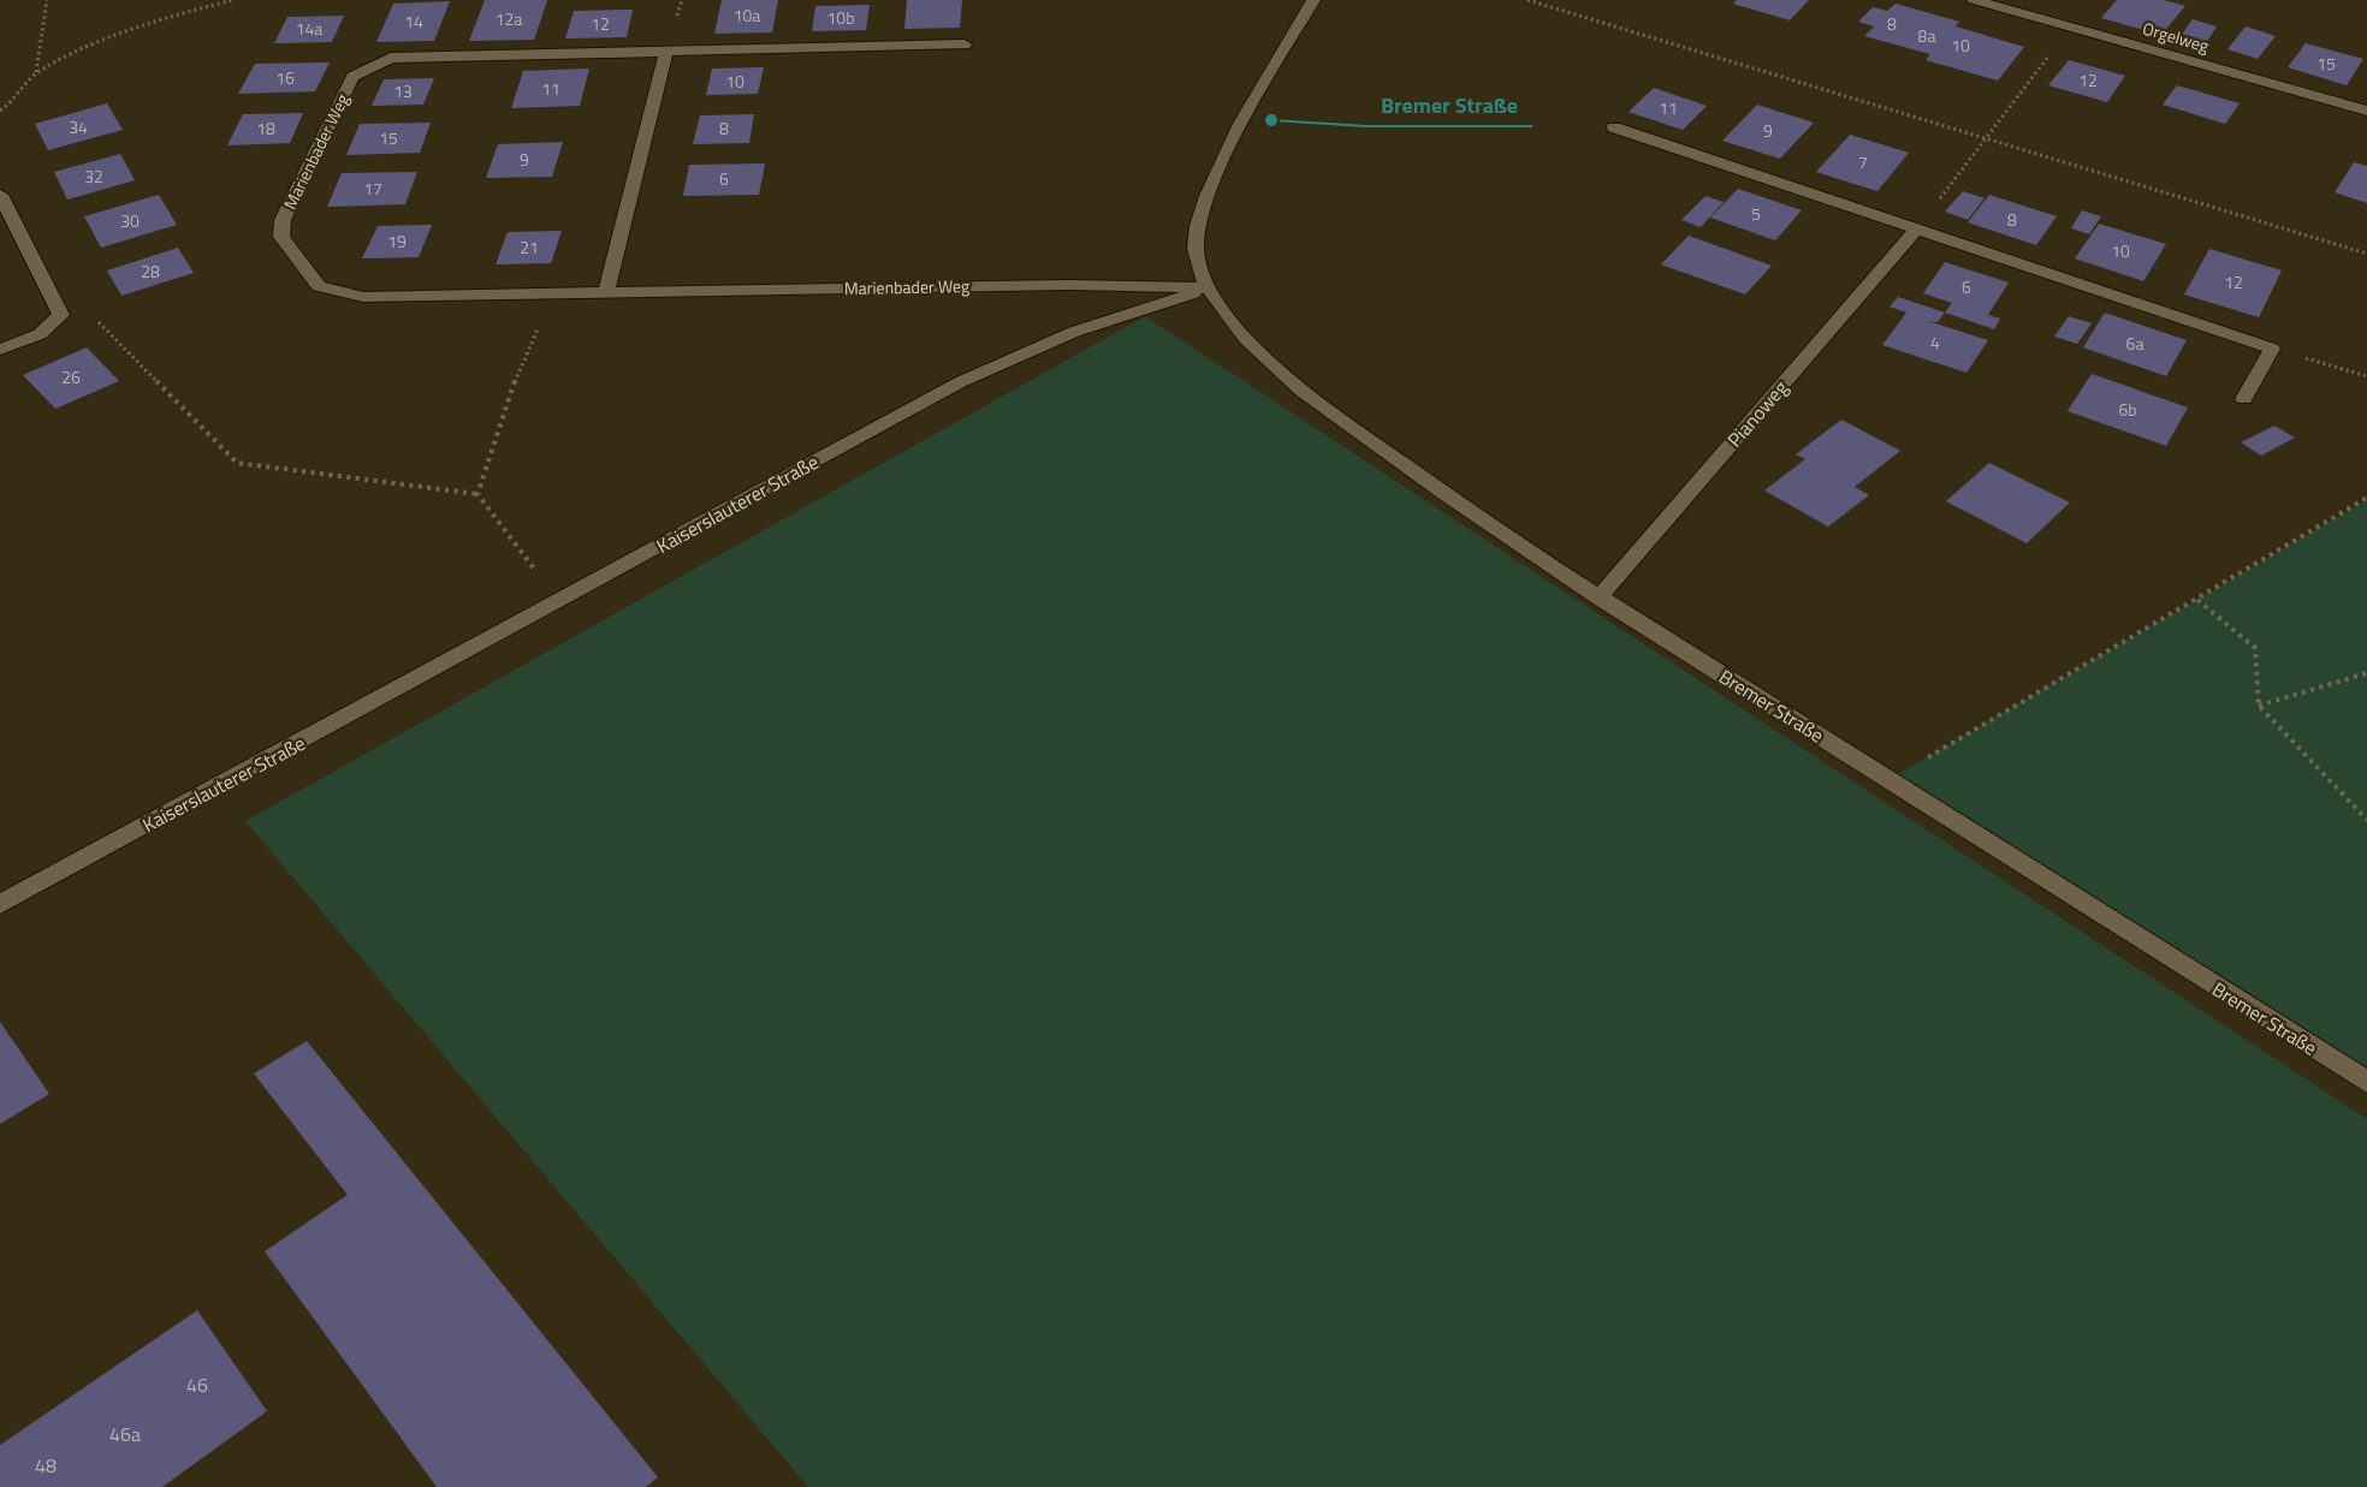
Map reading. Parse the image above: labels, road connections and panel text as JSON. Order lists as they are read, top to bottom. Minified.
{"streets":{"street":["Orgelweg","Marienbader Weg","Pianoweg","Kaiserslauterer Straße","Bremer Straße"]},"crossings":[["Marienbader Weg","Kaiserslauterer Straße"],["Marienbader Weg","Bremer Straße"],["Pianoweg","Bremer Straße"],["Kaiserslauterer Straße","Bremer Straße"]],"places":["Bremer Straße"],"house_numbers":["10a","10b","12a","14","12","8","14a","8a","10","15","16","12","10","11","13","11","34","18","8","9","15","9","7","32","6","17","5","8","30","19","21","10","28","12","6","4","6a","26","6b","46","46a","48"]}
